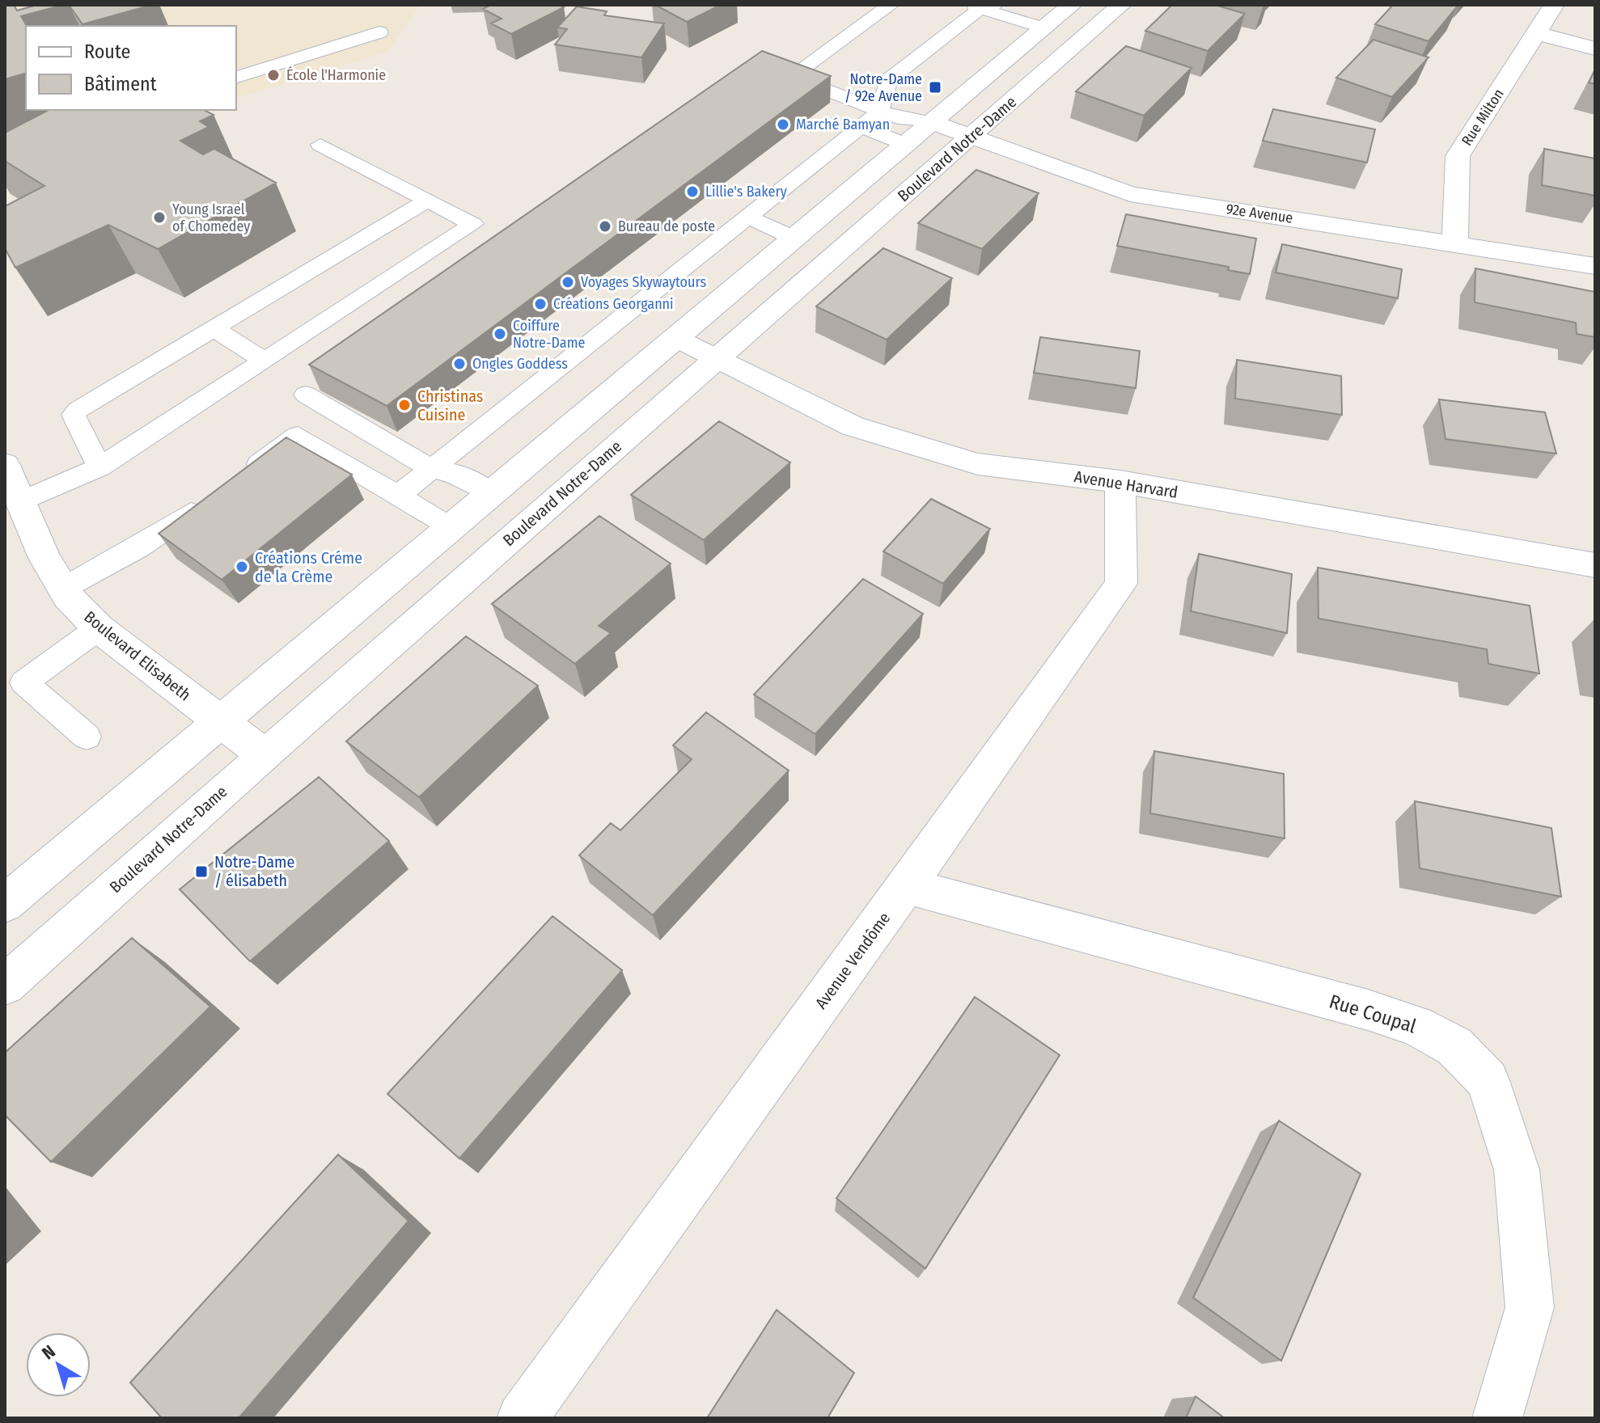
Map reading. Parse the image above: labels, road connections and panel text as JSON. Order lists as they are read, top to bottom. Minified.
{"streets":{"street":["Rue Milton","Boulevard Notre-Dame","92e Avenue","Avenue Harvard","Boulevard Elisabeth","Avenue Vendôme","Rue Coupal"]},"crossings":[["Rue Milton","92e Avenue"],["Boulevard Notre-Dame","92e Avenue"],["Boulevard Notre-Dame","Avenue Harvard"],["Boulevard Notre-Dame","Boulevard Elisabeth"],["Avenue Harvard","Avenue Vendôme"],["Avenue Vendôme","Rue Coupal"]],"places":{"other":["École l'Harmonie","Marché Bamyan","Lillie's Bakery","Young Israel of Chomedey","Bureau de poste","Voyages Skywaytours","Créations Georganni","Coiffure Notre-Dame","Ongles Goddess","Christinas Cuisine","Créations Créme de la Crème"],"transit":["Notre-Dame / 92e Avenue","Notre-Dame / élisabeth"]},"legend":["Route","Bâtiment"],"north":"top left"}
